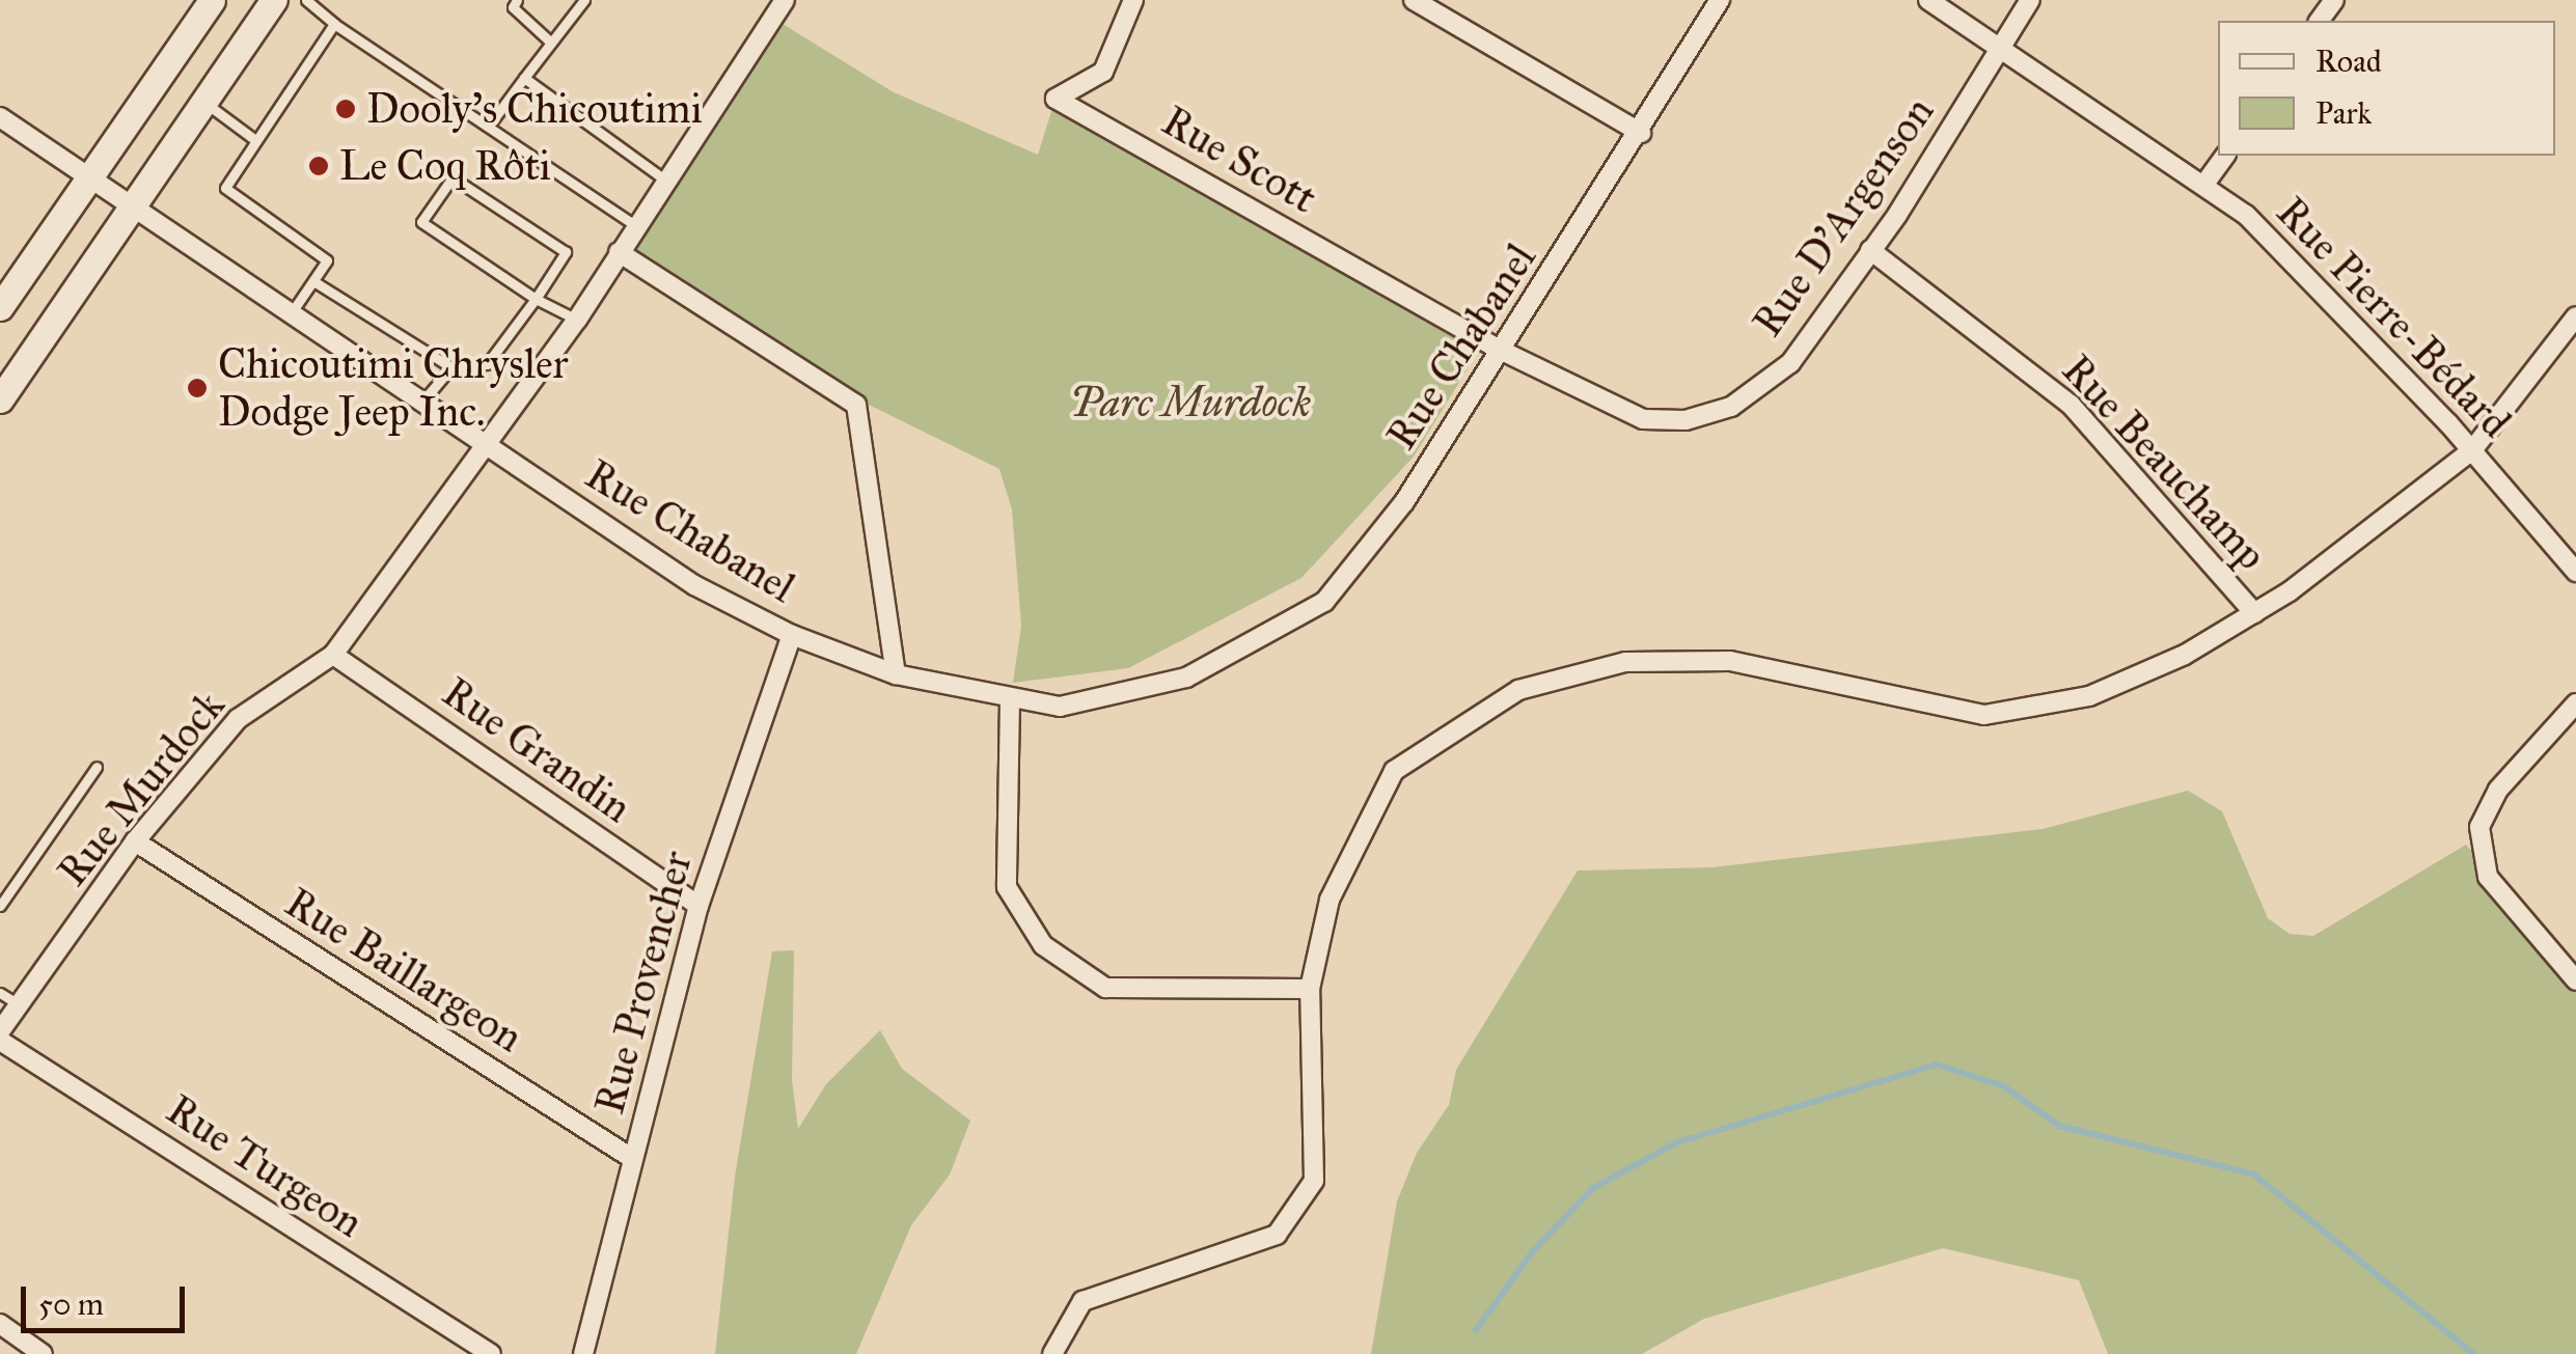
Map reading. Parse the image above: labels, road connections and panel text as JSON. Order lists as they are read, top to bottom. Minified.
{"streets":{"street":["Rue Scott","Rue D'Argenson","Rue Pierre-Bédard","Rue Chabanel","Rue Beauchamp","Rue Grandin","Rue Murdock","Rue Baillargeon","Rue Provencher","Rue Turgeon"]},"crossings":[["Rue Scott","Rue D'Argenson"],["Rue Scott","Rue Chabanel"],["Rue D'Argenson","Rue Pierre-Bédard"],["Rue D'Argenson","Rue Chabanel"],["Rue D'Argenson","Rue Beauchamp"],["Rue Chabanel","Rue Murdock"],["Rue Chabanel","Rue Provencher"],["Rue Grandin","Rue Murdock"],["Rue Grandin","Rue Provencher"],["Rue Murdock","Rue Baillargeon"],["Rue Baillargeon","Rue Provencher"]],"parks":["Parc Murdock"],"places":["Dooly's Chicoutimi","Le Coq Rôti","Chicoutimi Chrysler Dodge Jeep Inc."],"legend":["Road","Park"],"scale_bar":"50 m"}
